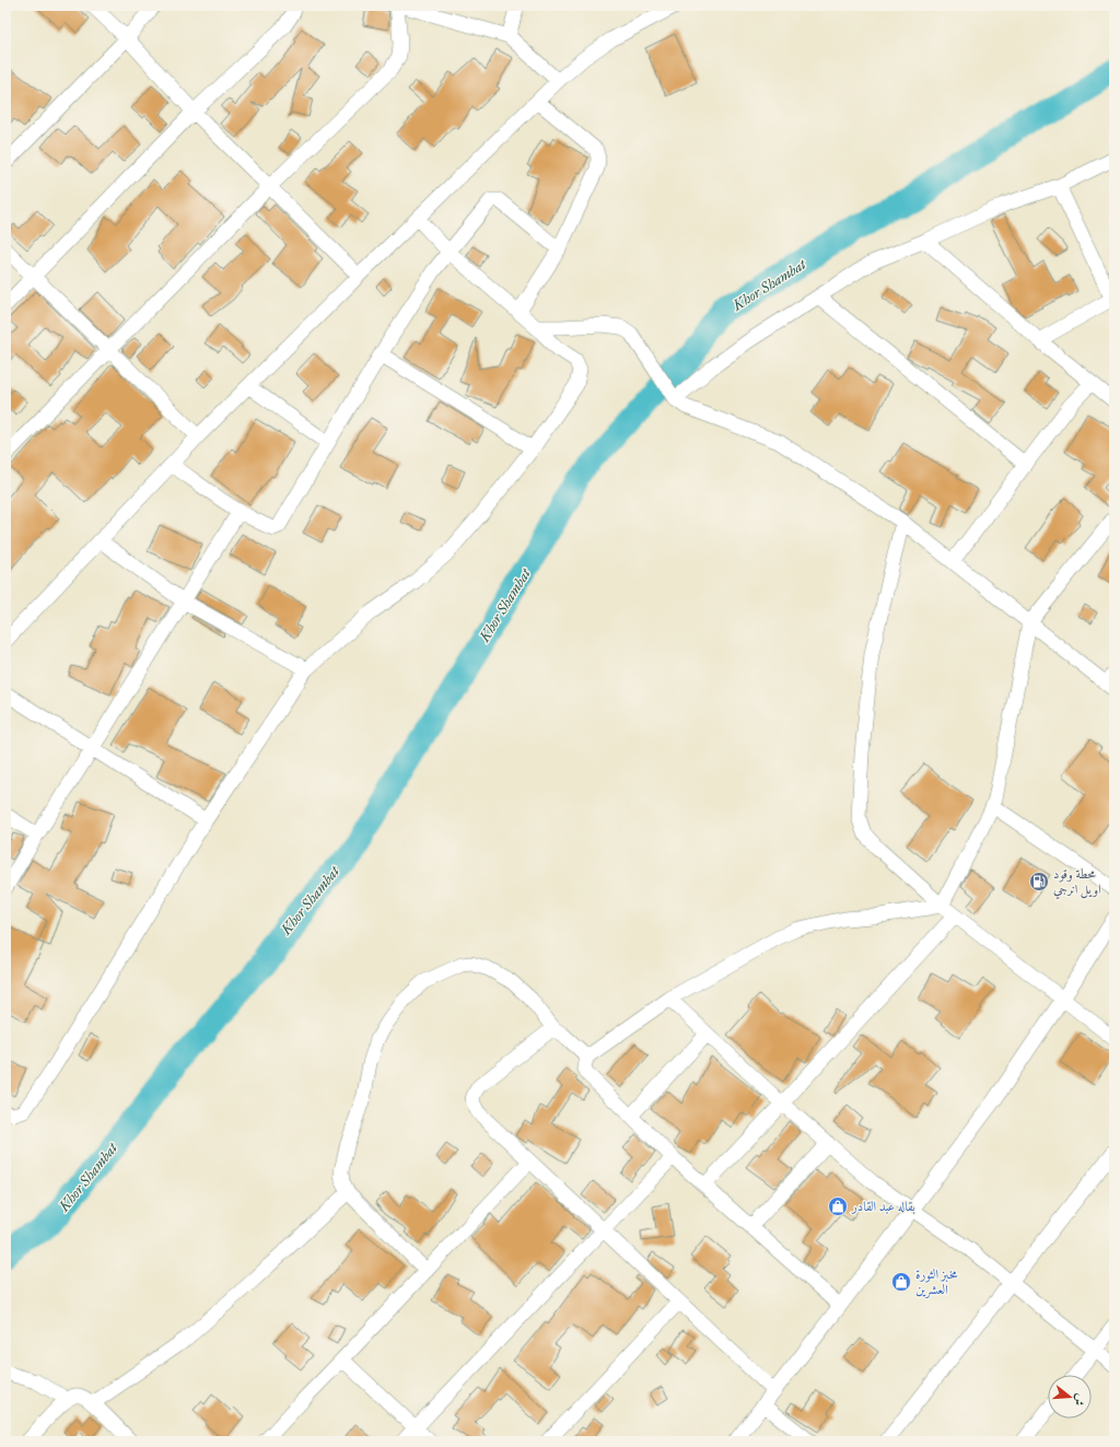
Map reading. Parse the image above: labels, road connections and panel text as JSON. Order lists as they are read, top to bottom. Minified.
{"water":["Khor Shambat"],"places":{"fuel station":["محطة وقود اويل انرجي"],"shop":["بقاله عبد القادر","مخبز الثورة العشرين"]},"north":"right"}
